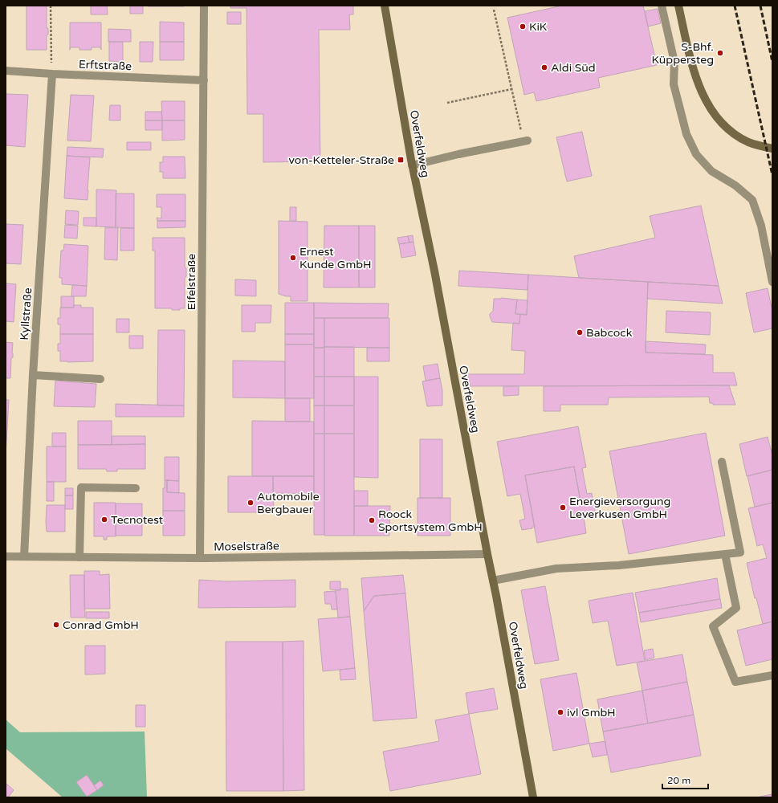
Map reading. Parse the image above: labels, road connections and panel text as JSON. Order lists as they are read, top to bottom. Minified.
{"streets":{"street":["Erftstraße","Overfeldweg","Eifelstraße","Kyllstraße","Moselstraße"]},"crossings":[["Erftstraße","Eifelstraße"],["Erftstraße","Kyllstraße"],["Overfeldweg","Moselstraße"],["Eifelstraße","Moselstraße"],["Kyllstraße","Moselstraße"]],"places":{"other":["KiK","S-Bhf. Küppersteg","Aldi Süd","Ernest Kunde GmbH","Babcock","Automobile Bergbauer","Energieversorgung Leverkusen GmbH","Tecnotest","Roock Sportsystem GmbH","Conrad GmbH","ivl GmbH"],"transit":["von-Ketteler-Straße"]},"scale_bar":"20 m"}
